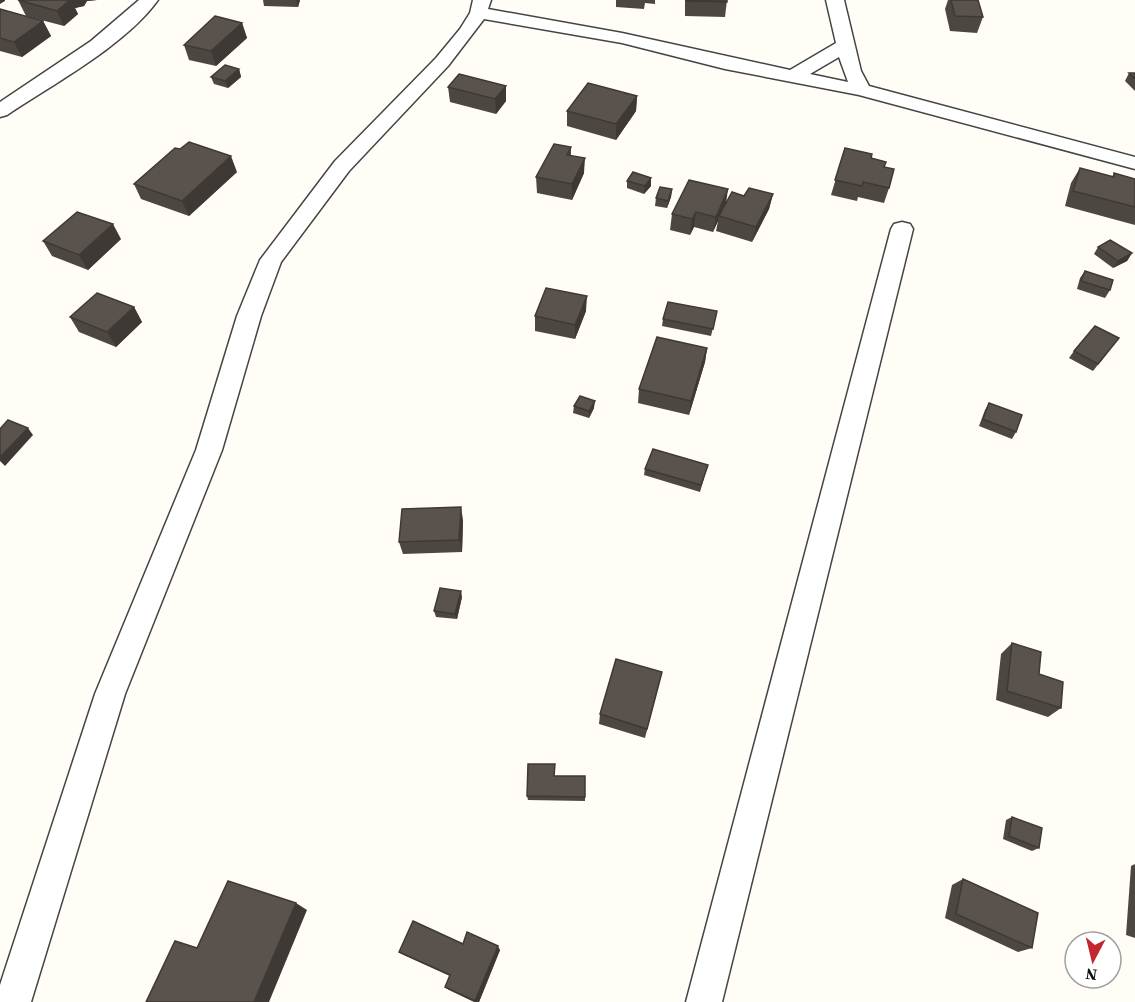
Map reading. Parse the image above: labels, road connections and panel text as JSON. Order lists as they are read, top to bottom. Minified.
{"north":"bottom"}
